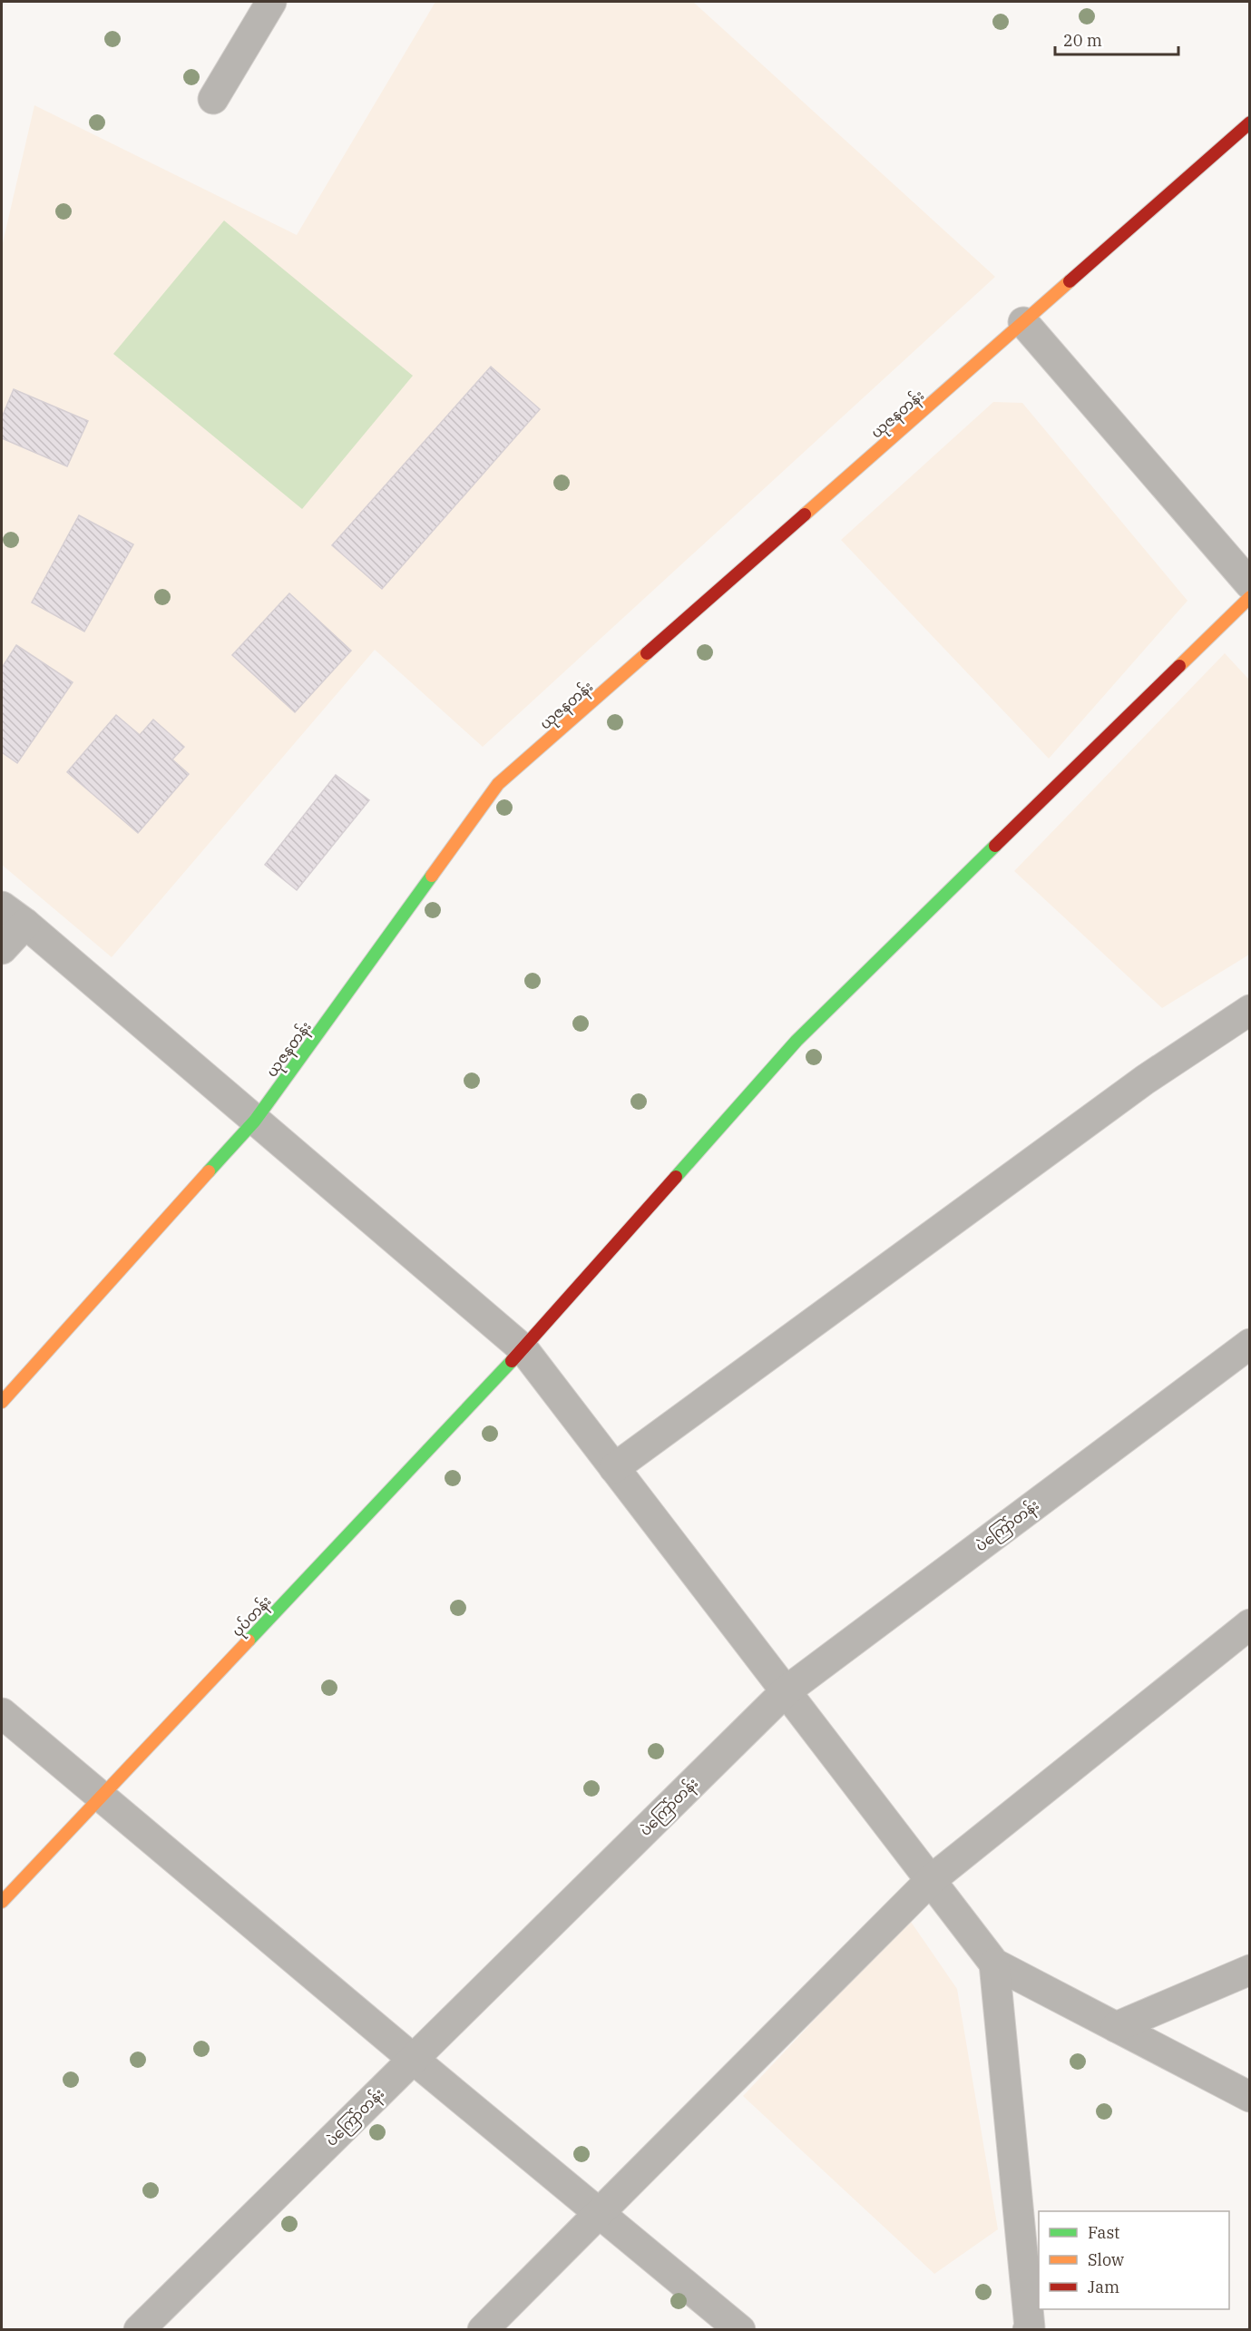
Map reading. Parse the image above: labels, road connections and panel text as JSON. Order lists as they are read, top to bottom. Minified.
{"streets":{"street":["ယုဇနတန်း","ပဲကြော်တန်း","ပုပ်တန်း"]},"legend":["Fast","Slow","Jam"],"scale_bar":"20 m"}
